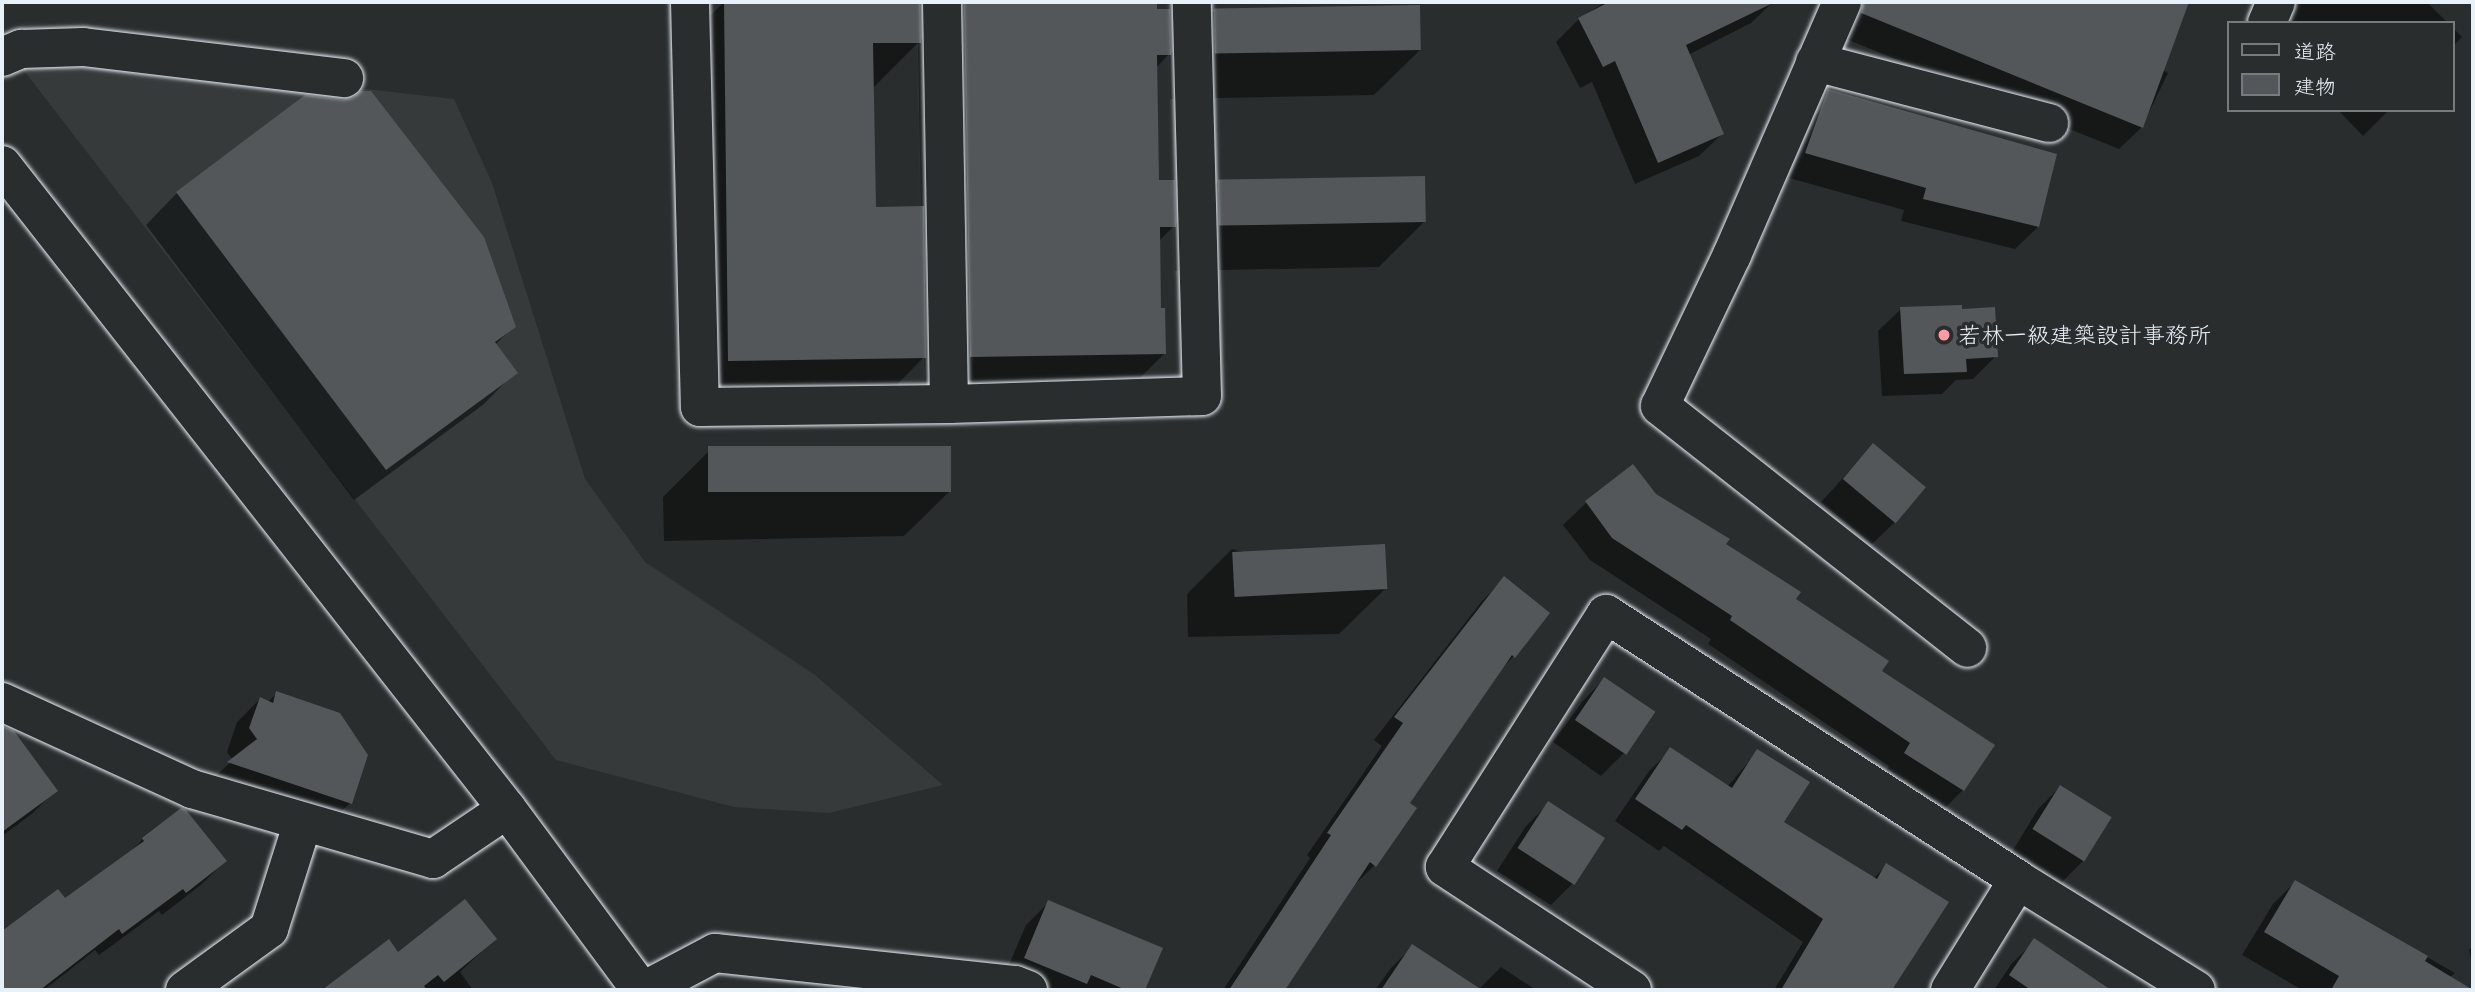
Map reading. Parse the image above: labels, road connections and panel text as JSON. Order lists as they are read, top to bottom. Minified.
{"places":["若林一級建築設計事務所"],"legend":["道路","建物"]}
